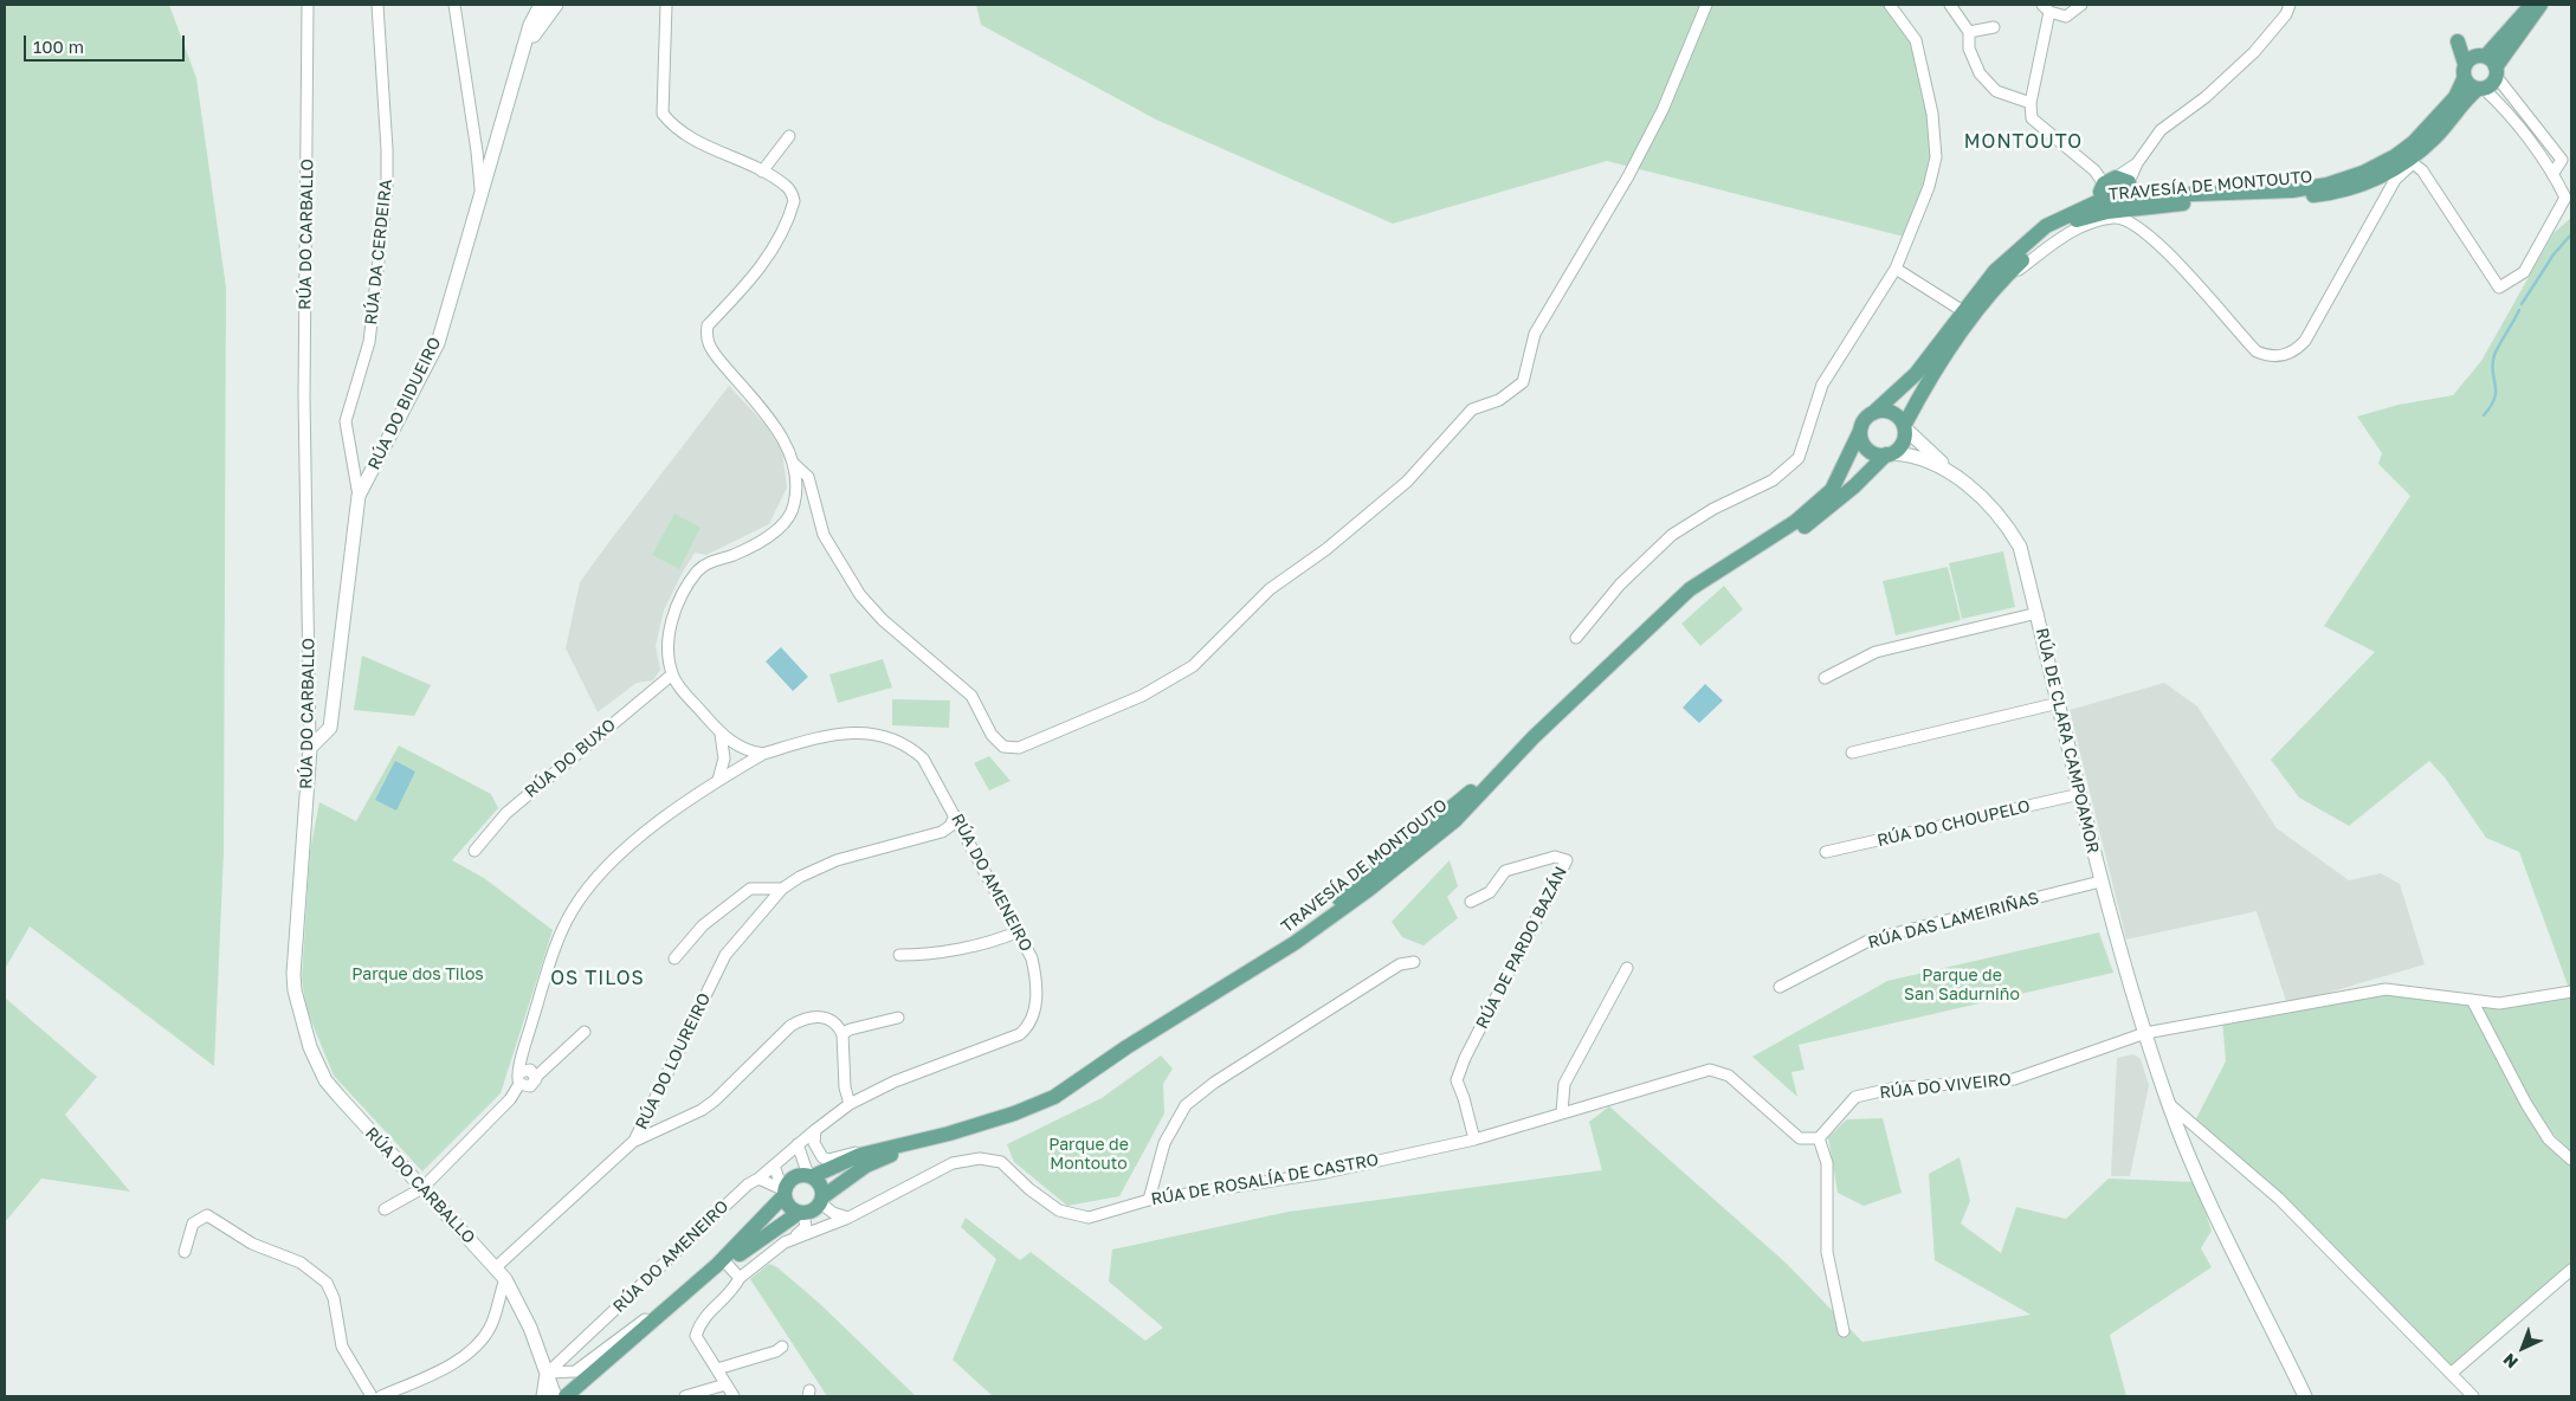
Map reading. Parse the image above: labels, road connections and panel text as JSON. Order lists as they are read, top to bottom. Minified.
{"streets":{"main road":["TRAVESÍA DE MONTOUTO"],"street":["RÚA DO CARBALLO","RÚA DA CERDEIRA","RÚA DO BIDUEIRO","RÚA DE CLARA CAMPOAMOR","RÚA DO BUXO","RÚA DO CHOUPELO","RÚA DO AMENEIRO","RÚA DAS LAMEIRIÑAS","RÚA DE PARDO BAZÁN","RÚA DO LOUREIRO","RÚA DO VIVEIRO","RÚA DE ROSALÍA DE CASTRO"]},"crossings":[["RÚA DO CARBALLO","RÚA DO BIDUEIRO"],["RÚA DO CARBALLO","RÚA DO AMENEIRO"],["RÚA DO CARBALLO","RÚA DO LOUREIRO"],["RÚA DA CERDEIRA","RÚA DO BIDUEIRO"],["RÚA DE CLARA CAMPOAMOR","RÚA DO CHOUPELO"],["RÚA DE CLARA CAMPOAMOR","RÚA DAS LAMEIRIÑAS"],["RÚA DE CLARA CAMPOAMOR","RÚA DO VIVEIRO"],["RÚA DO AMENEIRO","RÚA DO LOUREIRO"],["RÚA DE PARDO BAZÁN","RÚA DE ROSALÍA DE CASTRO"],["RÚA DO VIVEIRO","RÚA DE ROSALÍA DE CASTRO"]],"districts":["MONTOUTO","OS TILOS"],"parks":["Parque dos Tilos","Parque de San Sadurniño","Parque de Montouto"],"scale_bar":"100 m","north":"bottom left"}
